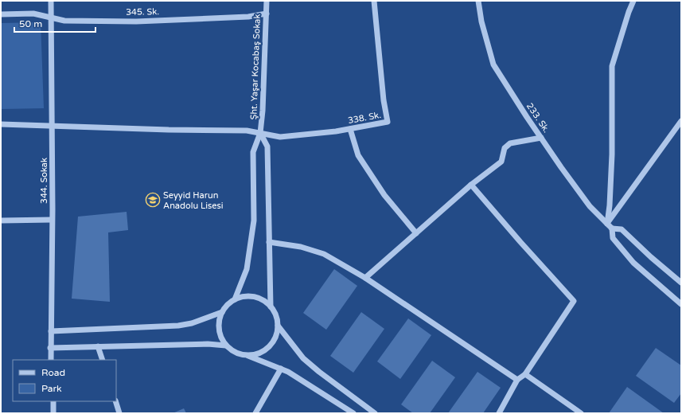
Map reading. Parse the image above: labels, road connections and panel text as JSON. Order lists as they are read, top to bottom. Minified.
{"streets":{"street":["345. Sk.","Şht. Yaşar Kocabaş Sokak","338. Sk.","233. Sk.","344. Sokak"]},"crossings":[["345. Sk.","Şht. Yaşar Kocabaş Sokak"],["345. Sk.","344. Sokak"],["Şht. Yaşar Kocabaş Sokak","338. Sk."],["338. Sk.","344. Sokak"]],"places":{"school or university":["Seyyid Harun Anadolu Lisesi"]},"legend":["Road","Park"],"scale_bar":"50 m"}
